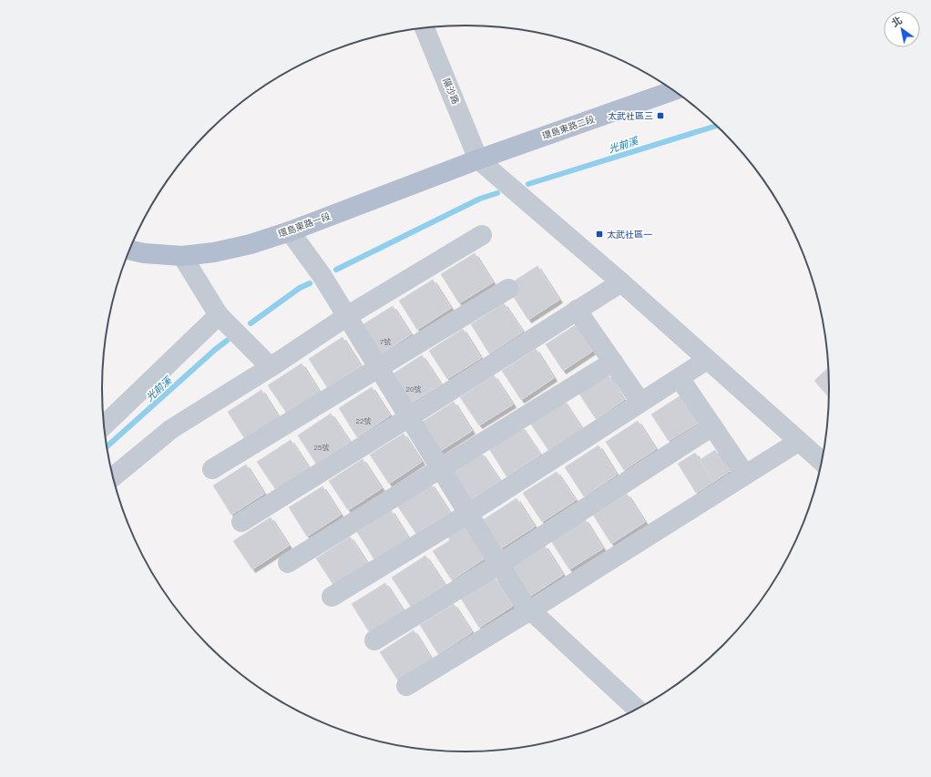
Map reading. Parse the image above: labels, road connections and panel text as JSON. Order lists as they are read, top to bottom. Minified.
{"streets":{"main road":["環島東路二段","環島東路一段"],"street":["陽沙路"]},"crossings":[["陽沙路","環島東路二段"],["陽沙路","環島東路一段"],["環島東路二段","環島東路一段"]],"water":["光前溪"],"places":{"transit":["太武社區三","太武社區一"]},"house_numbers":["7號","20號","22號","25號"],"north":"top left"}
